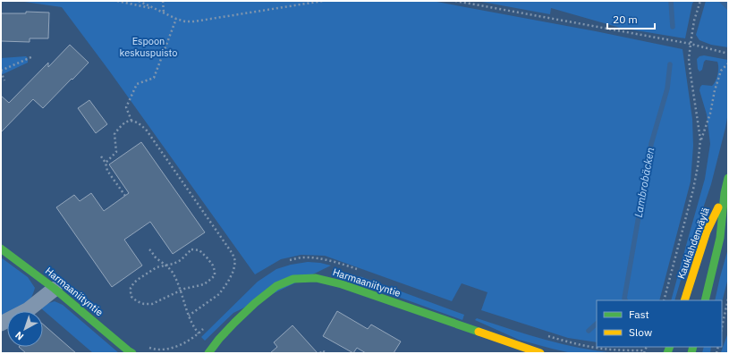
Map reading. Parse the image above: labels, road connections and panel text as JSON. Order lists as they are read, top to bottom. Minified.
{"streets":{"street":["Kauklahdenväylä","Harmaaniityntie"]},"water":["Lambrobäcken"],"parks":["Espoon keskuspuisto"],"legend":["Fast","Slow"],"scale_bar":"20 m","north":"bottom left"}
